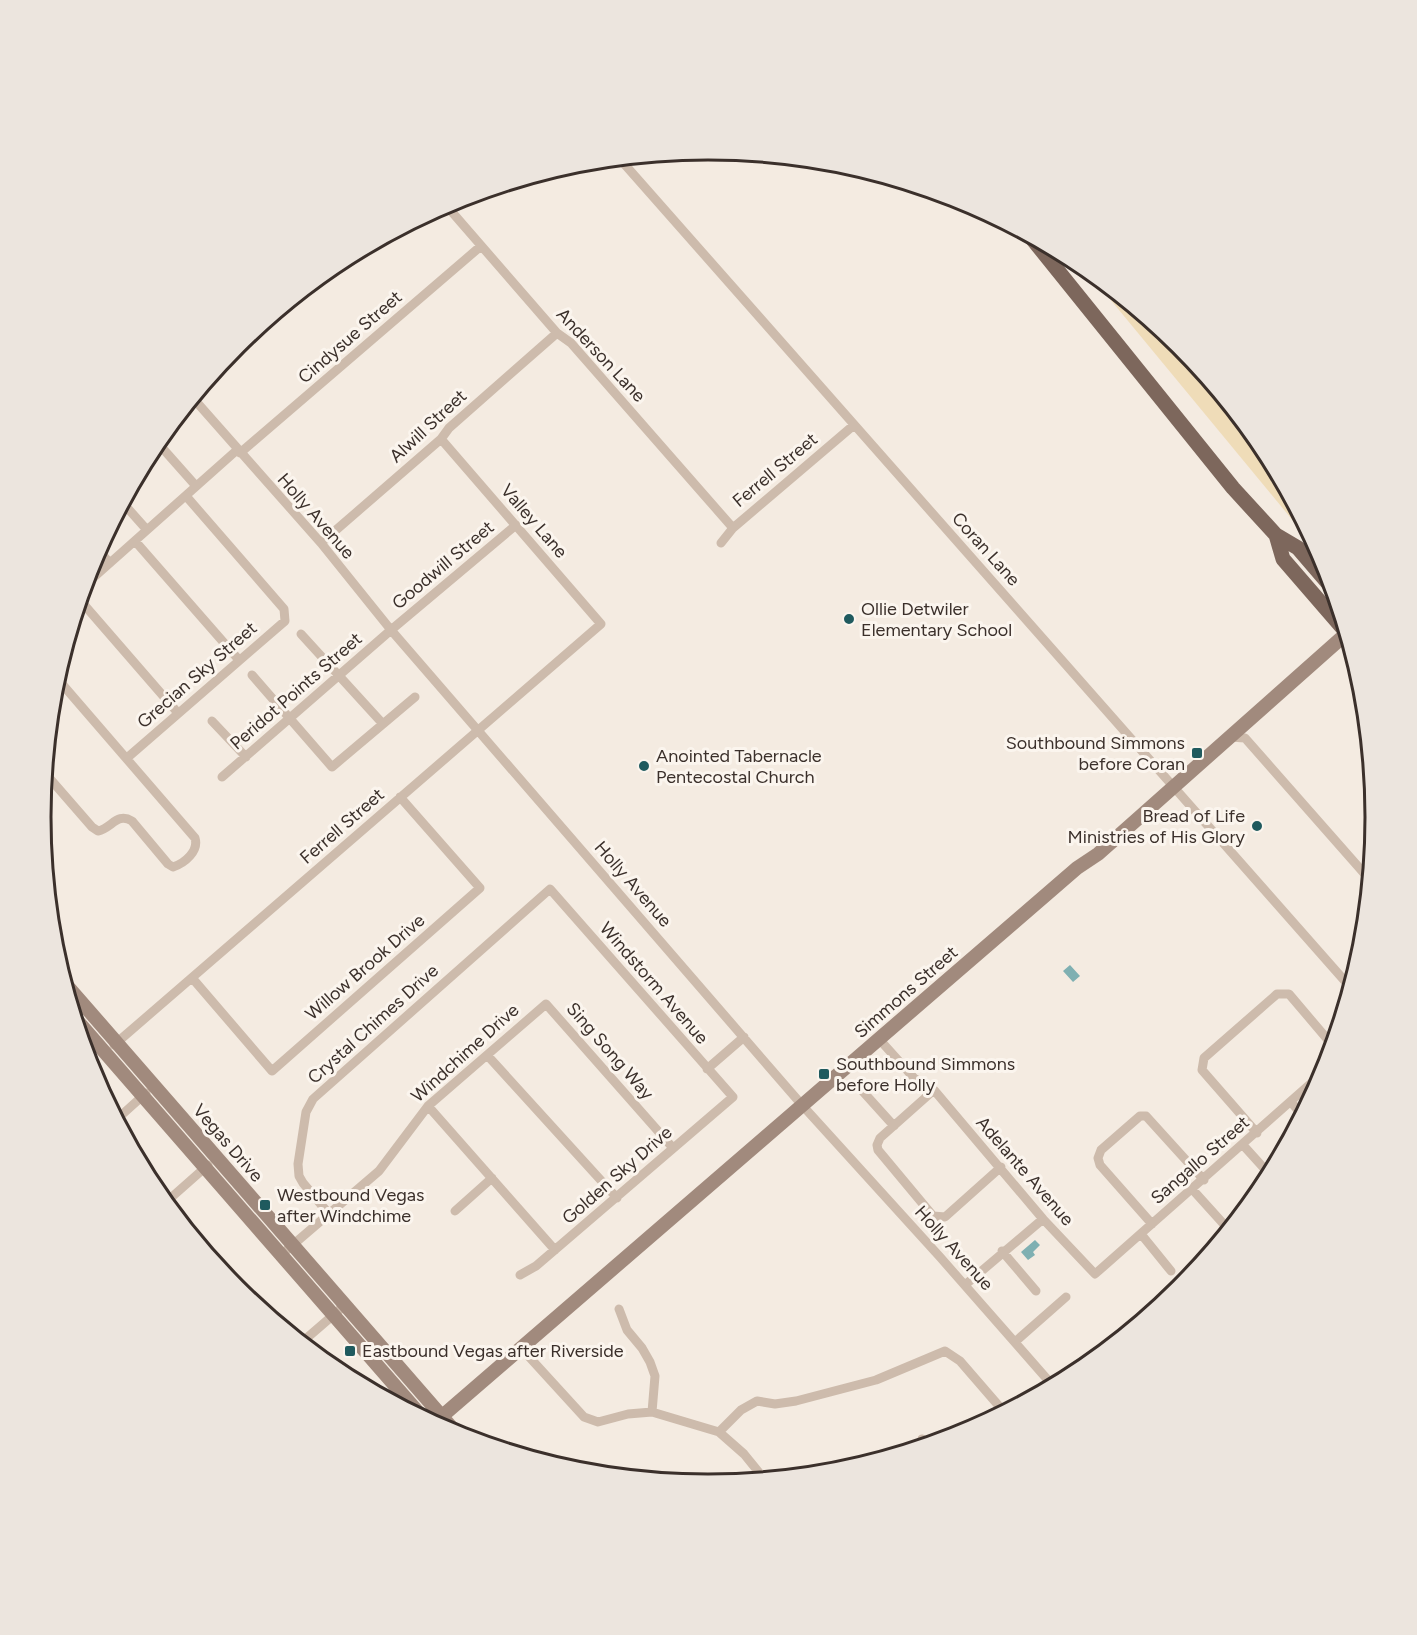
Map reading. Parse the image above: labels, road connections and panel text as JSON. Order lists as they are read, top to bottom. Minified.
{"streets":{"main road":["Simmons Street","Vegas Drive"],"street":["Cindysue Street","Anderson Lane","Alwill Street","Ferrell Street","Holly Avenue","Valley Lane","Coran Lane","Goodwill Street","Grecian Sky Street","Peridot Points Street","Willow Brook Drive","Windstorm Avenue","Crystal Chimes Drive","Sing Song Way","Windchime Drive","Sangallo Street","Adelante Avenue","Golden Sky Drive"]},"crossings":[["Cindysue Street","Anderson Lane"],["Cindysue Street","Holly Avenue"],["Cindysue Street","Grecian Sky Street"],["Anderson Lane","Alwill Street"],["Anderson Lane","Ferrell Street"],["Alwill Street","Holly Avenue"],["Alwill Street","Valley Lane"],["Ferrell Street","Holly Avenue"],["Ferrell Street","Valley Lane"],["Ferrell Street","Coran Lane"],["Ferrell Street","Willow Brook Drive"],["Ferrell Street","Vegas Drive"],["Holly Avenue","Goodwill Street"],["Holly Avenue","Peridot Points Street"],["Holly Avenue","Simmons Street"],["Valley Lane","Goodwill Street"],["Coran Lane","Simmons Street"],["Goodwill Street","Peridot Points Street"],["Windstorm Avenue","Crystal Chimes Drive"],["Windstorm Avenue","Golden Sky Drive"],["Simmons Street","Adelante Avenue"],["Crystal Chimes Drive","Windchime Drive"],["Sing Song Way","Windchime Drive"],["Sing Song Way","Golden Sky Drive"],["Windchime Drive","Vegas Drive"],["Sangallo Street","Adelante Avenue"]],"places":{"other":["Ollie Detwiler Elementary School","Anointed Tabernacle Pentecostal Church","Bread of Life Ministries of His Glory"],"transit":["Southbound Simmons before Coran","Southbound Simmons before Holly","Westbound Vegas after Windchime","Eastbound Vegas after Riverside"]}}
